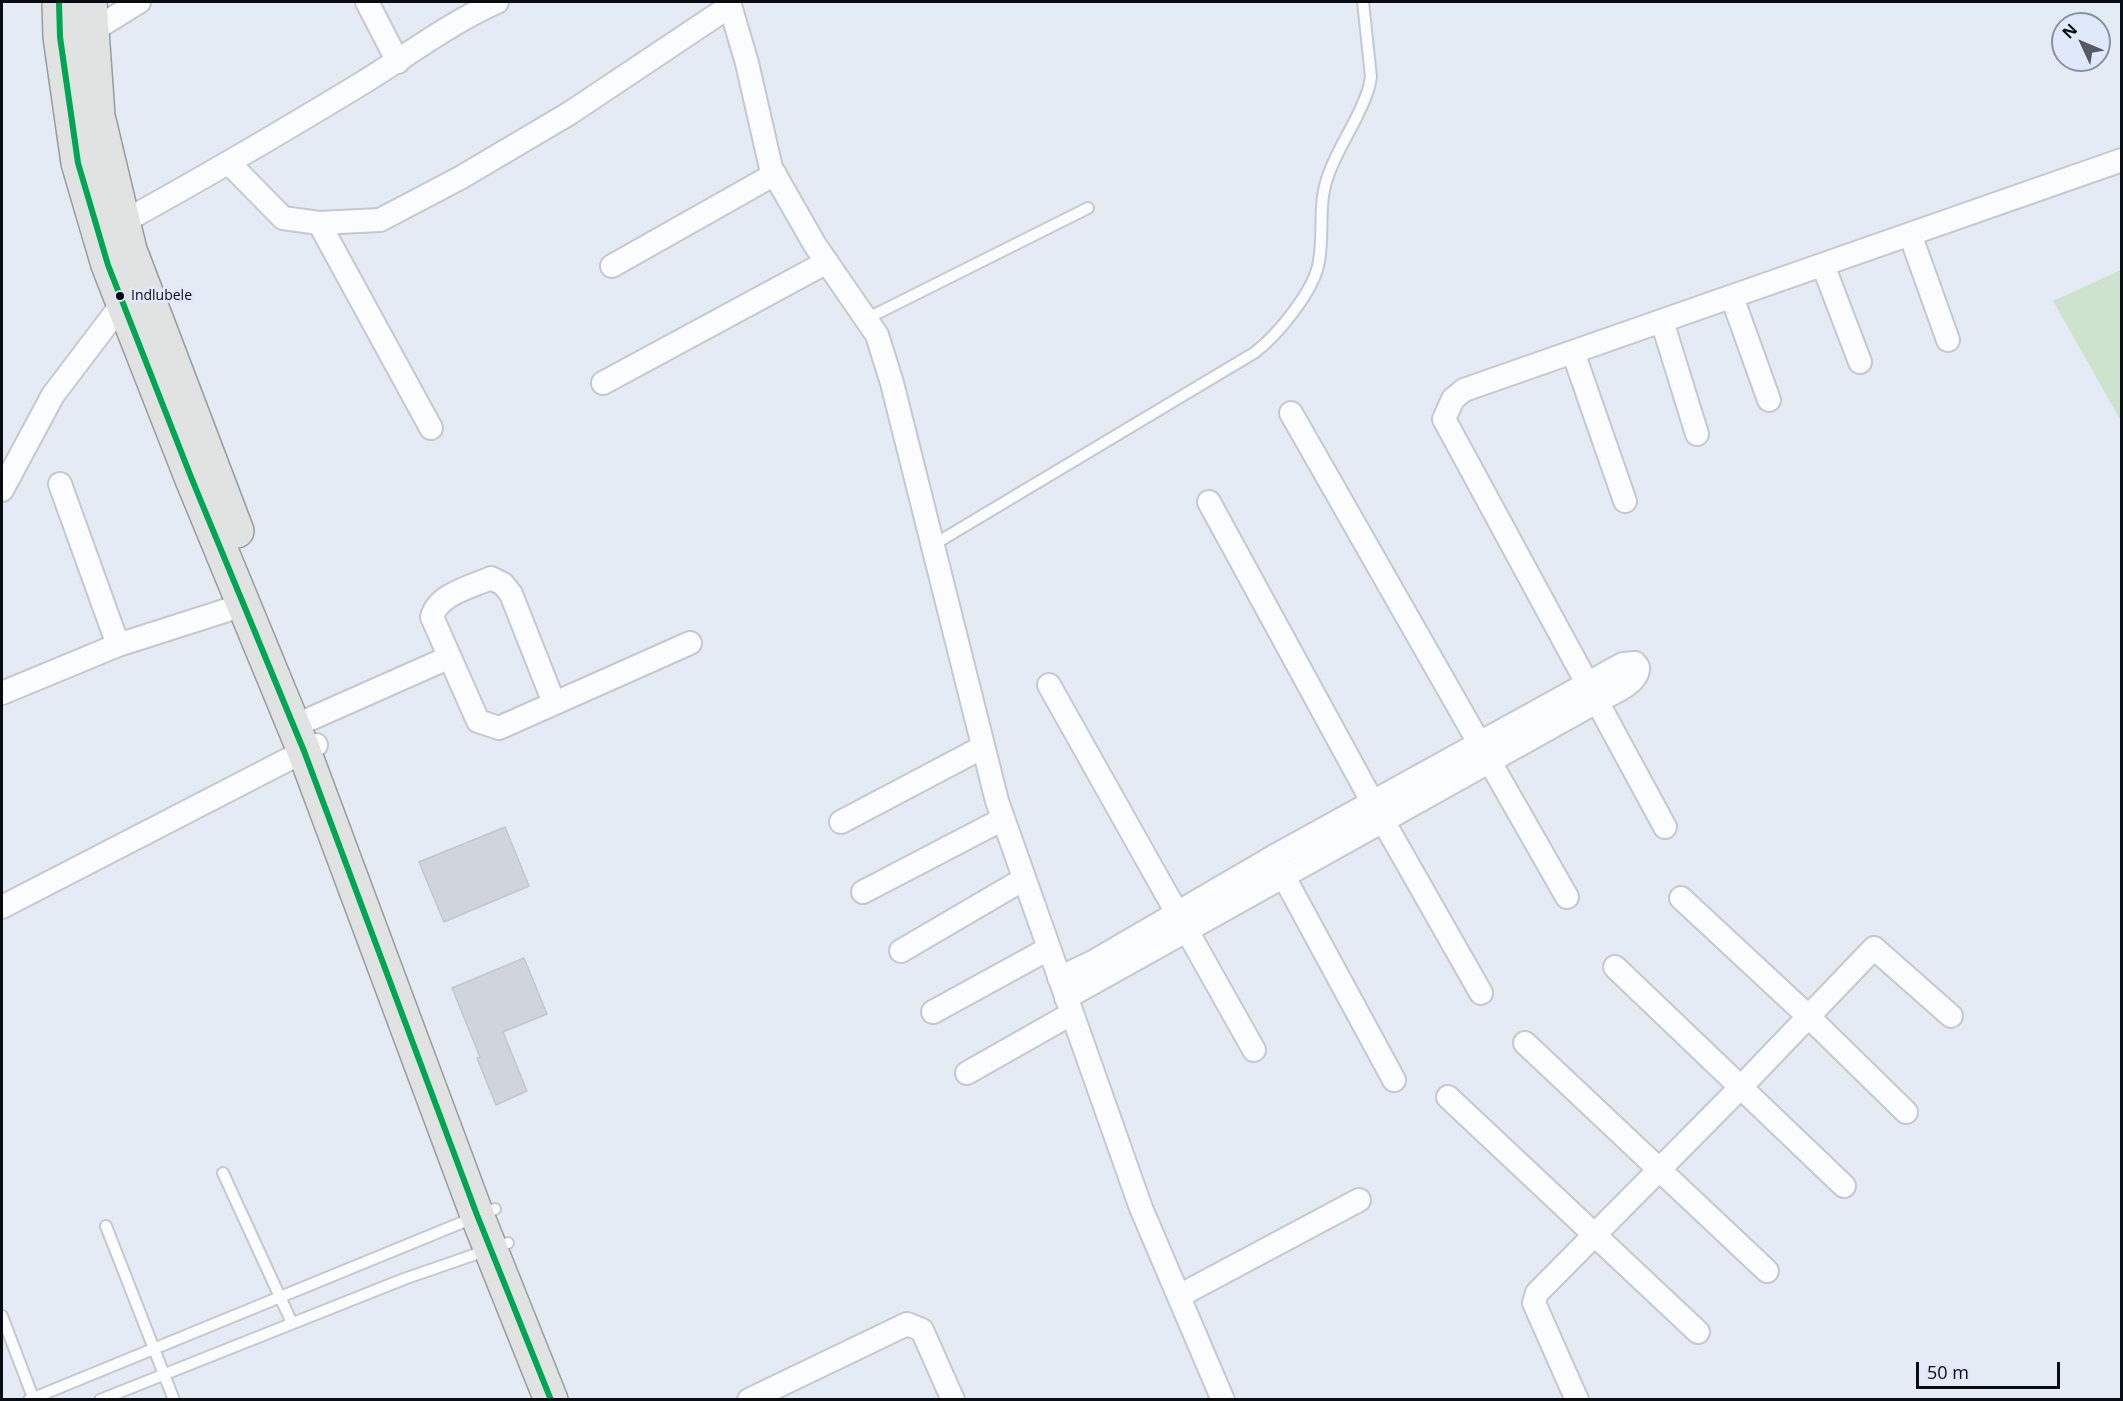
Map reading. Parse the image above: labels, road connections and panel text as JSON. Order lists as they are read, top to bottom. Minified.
{"places":["Indlubele"],"scale_bar":"50 m","north":"top left"}
